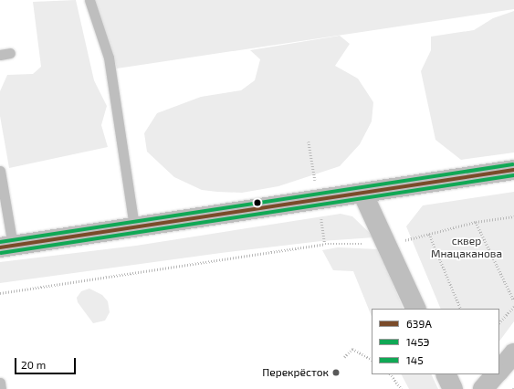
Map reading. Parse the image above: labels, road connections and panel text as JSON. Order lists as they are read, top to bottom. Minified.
{"parks":["сквер Мнацаканова"],"places":["Перекрёсток"],"lines":["transit line 145","transit line 639А","transit line 145Э"],"legend":["639А","145Э","145"],"scale_bar":"20 m"}
